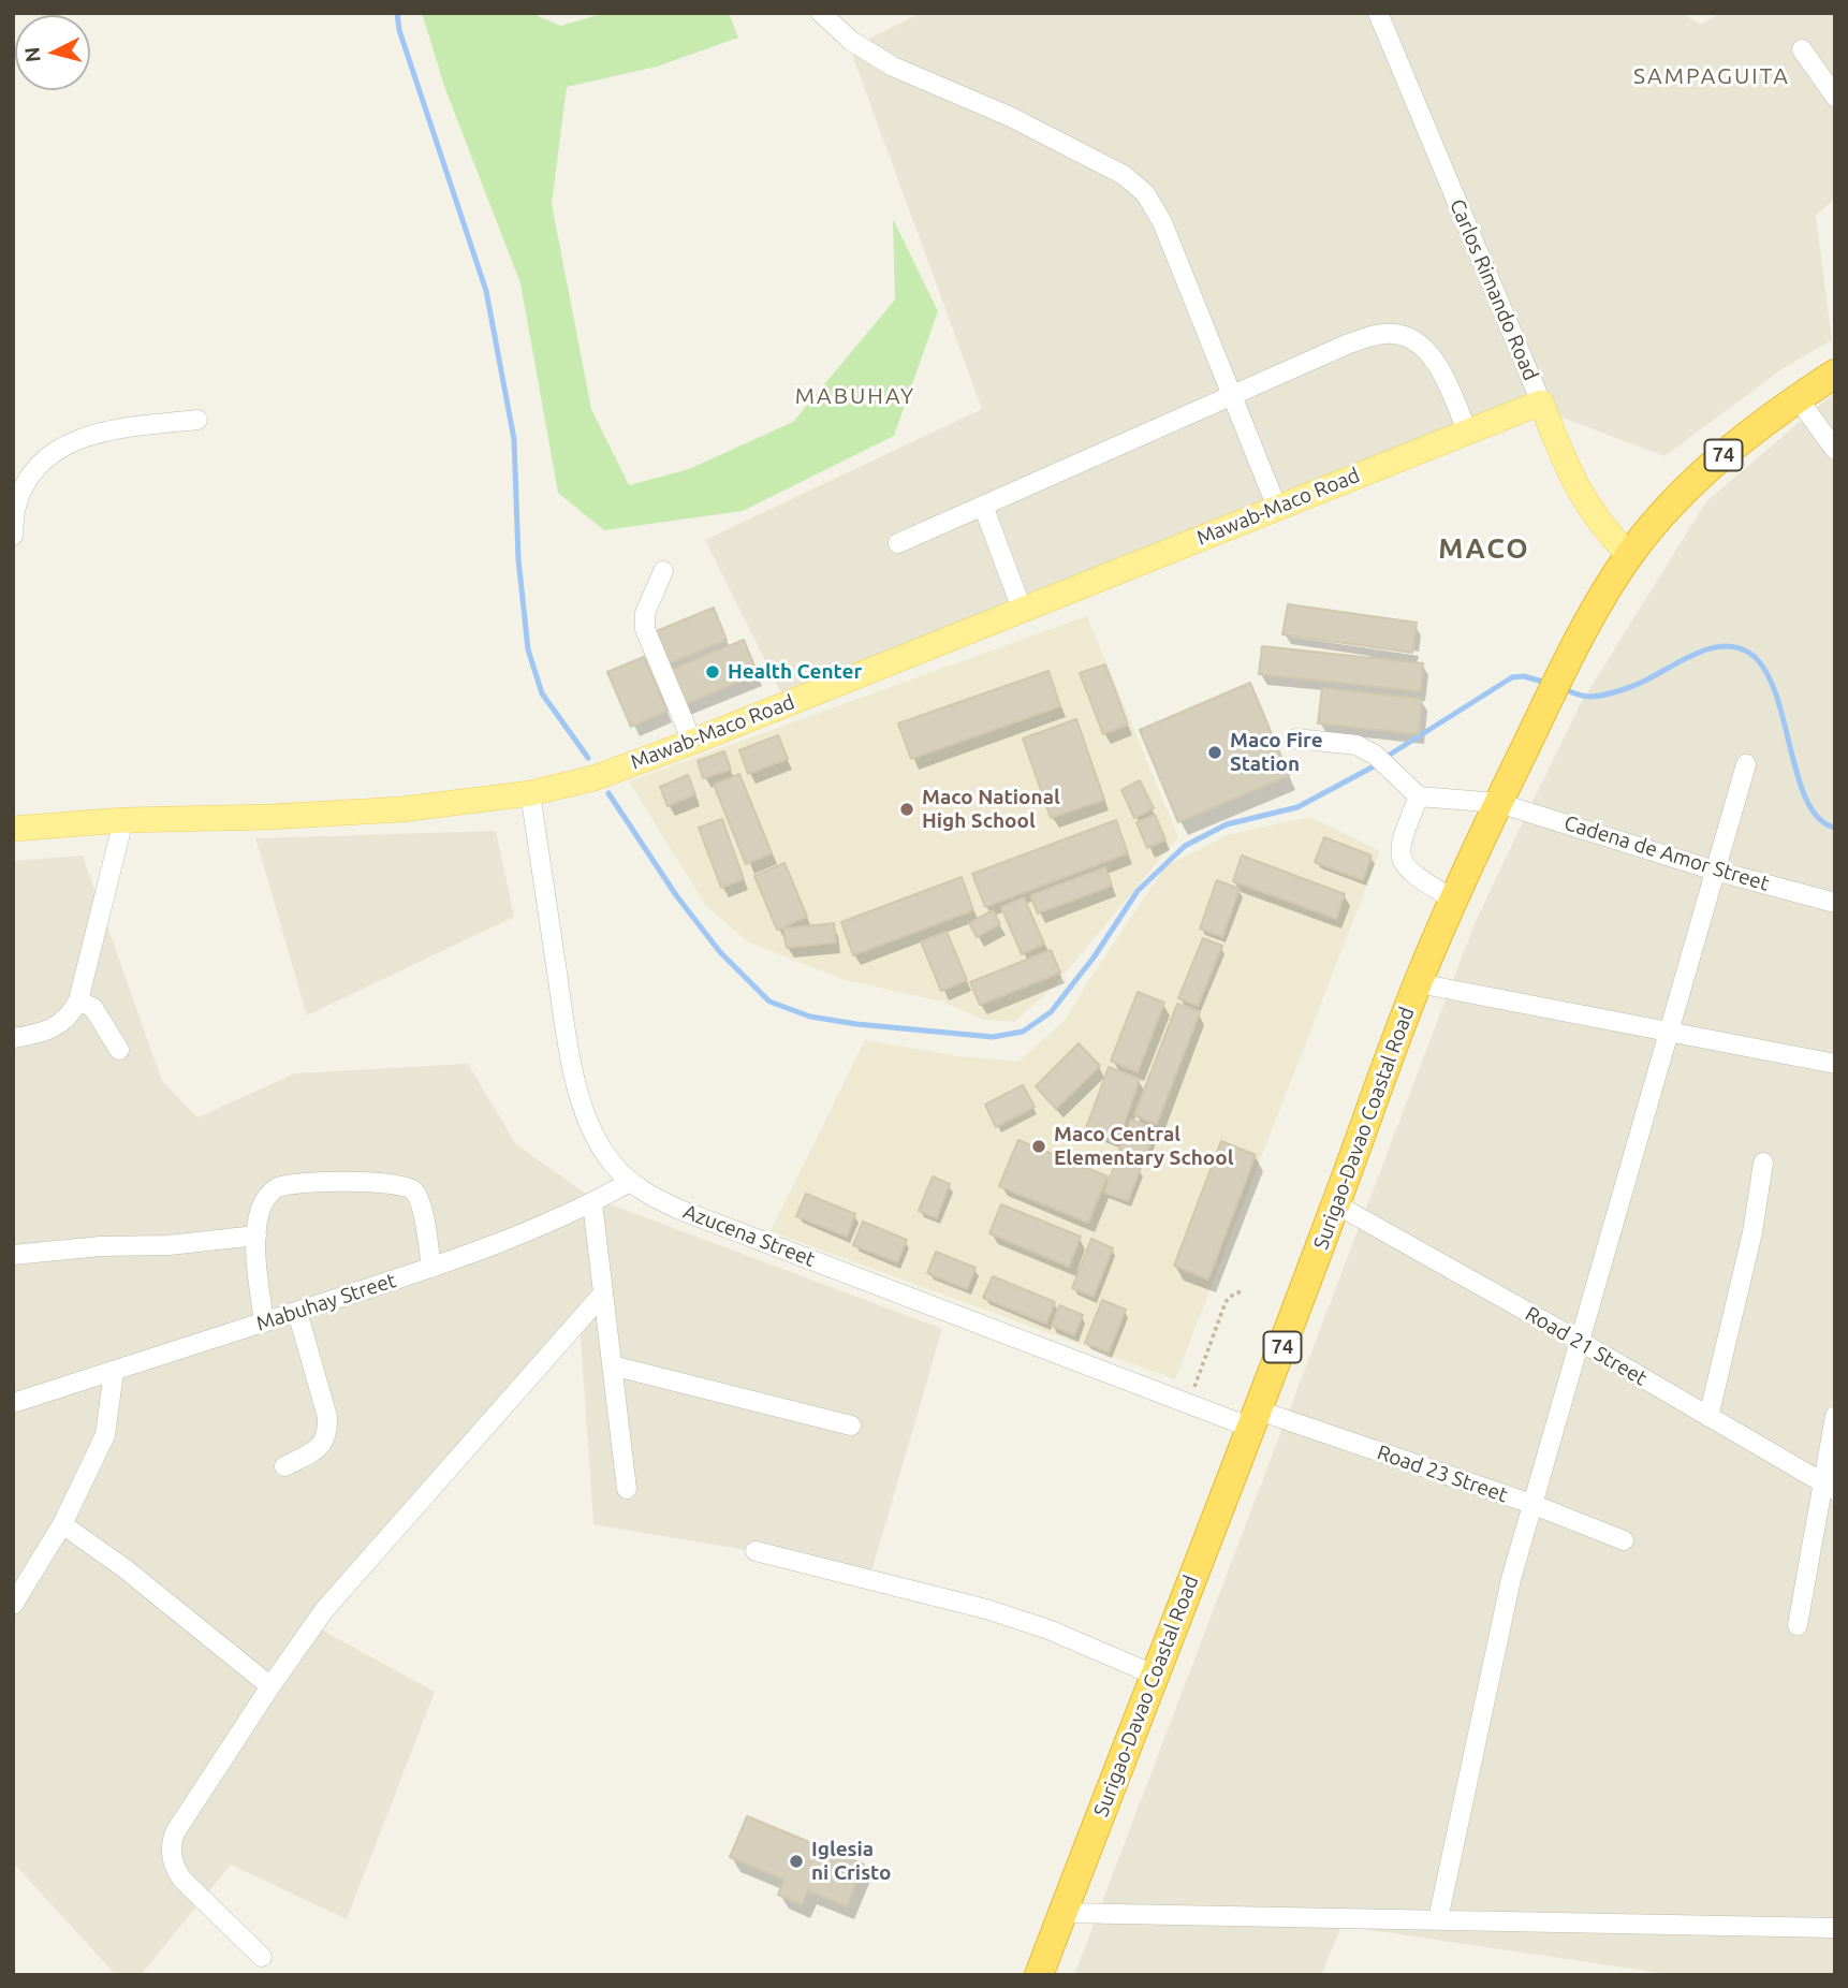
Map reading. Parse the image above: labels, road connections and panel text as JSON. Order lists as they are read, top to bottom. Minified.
{"streets":{"highway":["74","Surigao-Davao Coastal Road"],"main road":["Carlos Rimando Road","Mawab-Maco Road"],"street":["Cadena de Amor Street","Azucena Street","Mabuhay Street","Road 21 Street","Road 23 Street"]},"crossings":[["Carlos Rimando Road","Mawab-Maco Road"],["Carlos Rimando Road","Surigao-Davao Coastal Road"],["Mawab-Maco Road","Azucena Street"],["Cadena de Amor Street","Surigao-Davao Coastal Road"],["Surigao-Davao Coastal Road","Azucena Street"],["Surigao-Davao Coastal Road","Road 21 Street"],["Surigao-Davao Coastal Road","Road 23 Street"],["Azucena Street","Mabuhay Street"],["Azucena Street","Road 23 Street"]],"districts":["SAMPAGUITA","MABUHAY","MACO"],"places":["Health Center","Maco Fire Station","Maco National High School","Maco Central Elementary School","Iglesia ni Cristo"],"north":"left"}
